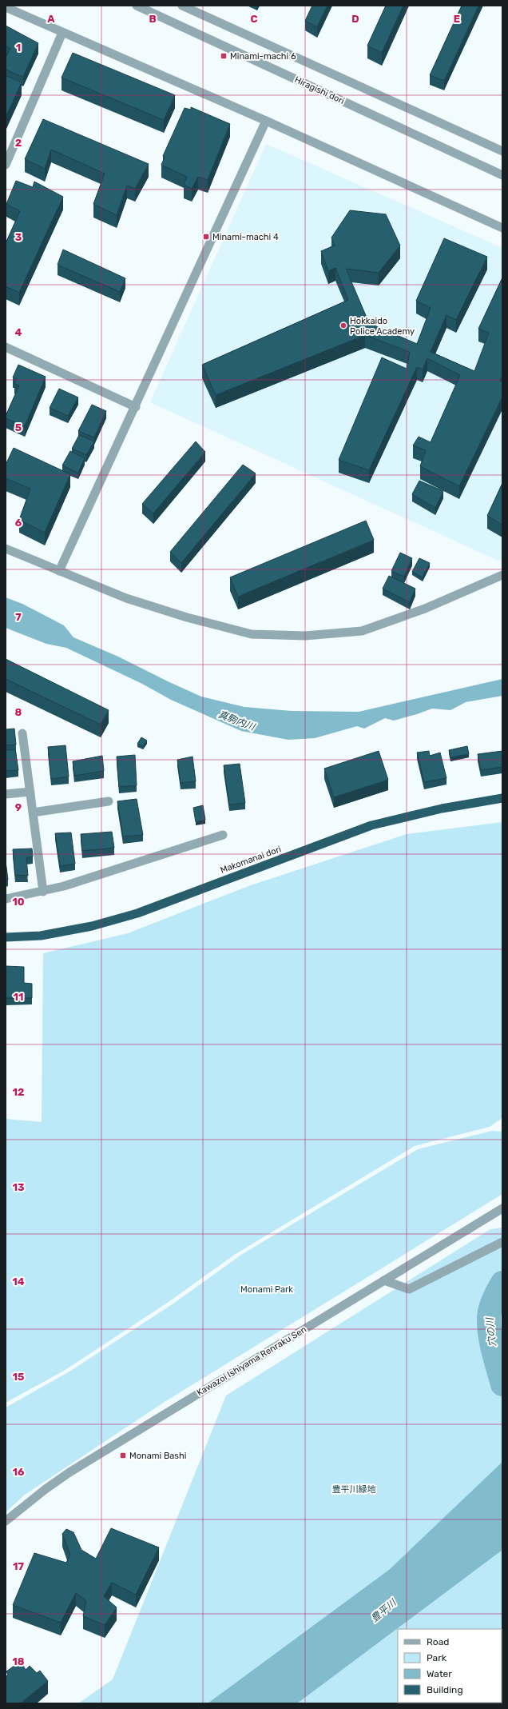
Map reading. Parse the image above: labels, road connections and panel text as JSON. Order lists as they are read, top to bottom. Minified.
{"streets":{"highway":["Makomanai dori"],"street":["Hiragishi dori","Kawazoi Ishiyama Renraku Sen"]},"water":["真駒内川","穴の川","豊平川"],"parks":["Monami Park","豊平川緑地"],"places":{"transit":["Minami-machi 6","Minami-machi 4","Monami Bashi"],"other":["Hokkaido Police Academy"]},"legend":["Road","Park","Water","Building"],"grid":{"columns":["A","B","C","D","E"],"rows":["1","2","3","4","5","6","7","8","9","10","11","12","13","14","15","16","17","18"]}}
